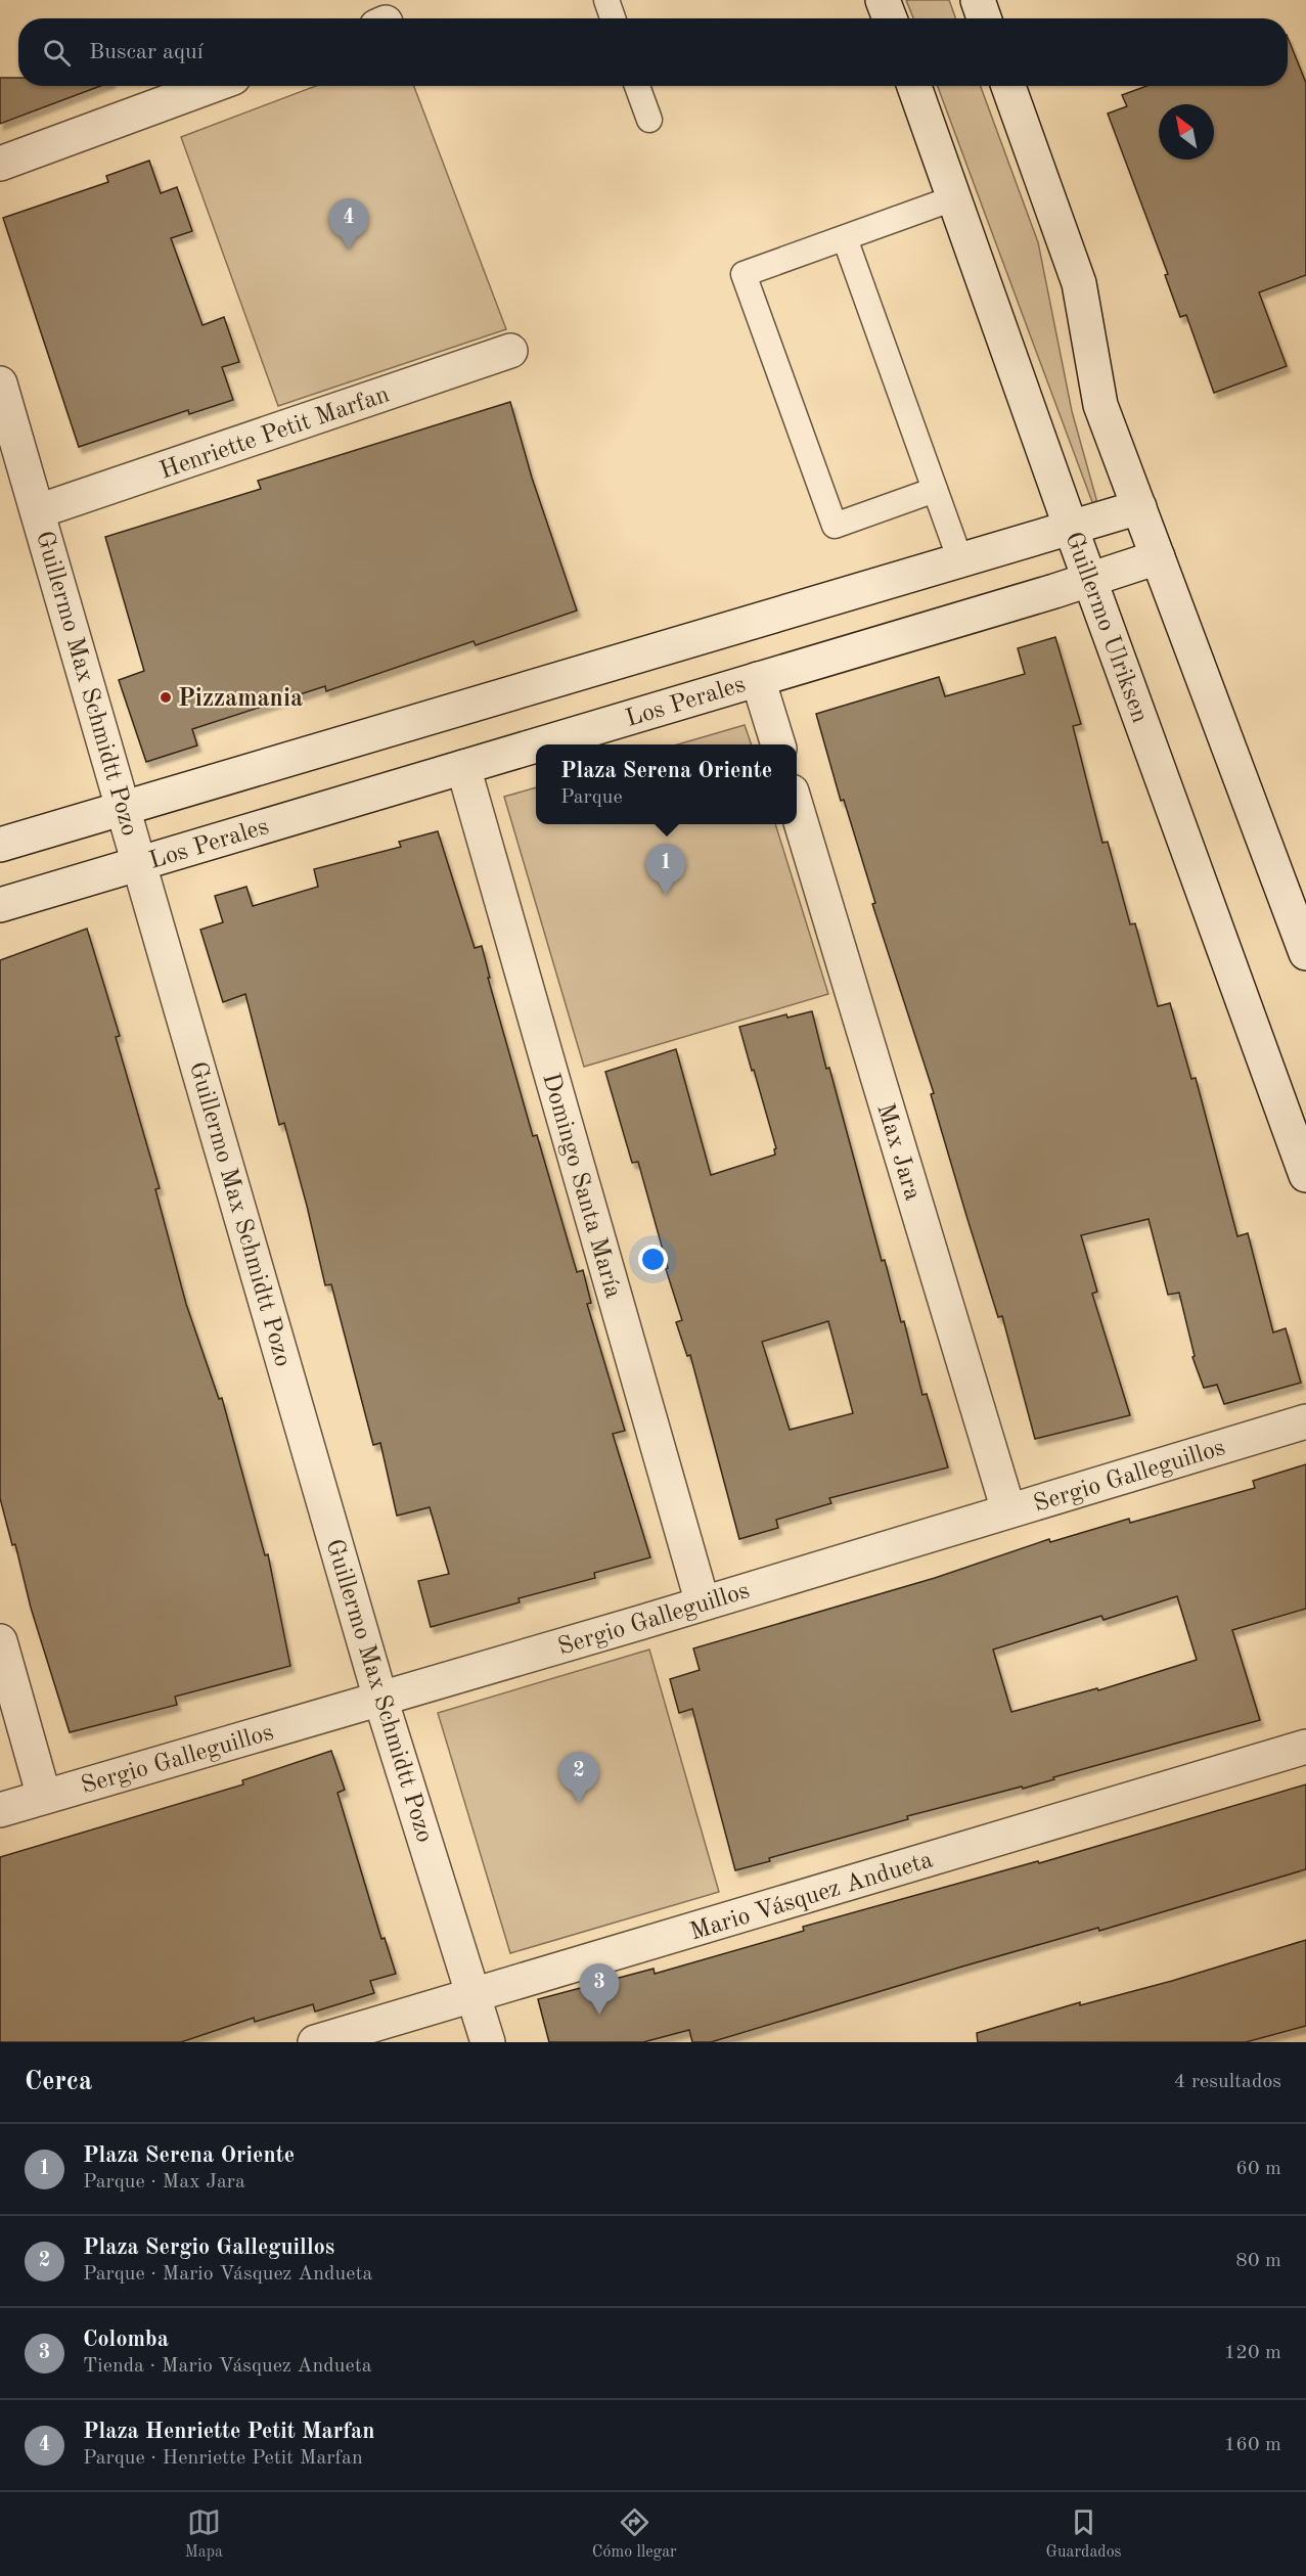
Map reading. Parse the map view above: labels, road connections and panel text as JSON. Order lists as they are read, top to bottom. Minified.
{"streets":{"street":["Henriette Petit Marfan","Guillermo Ulriksen","Guillermo Max Schmidtt Pozo","Los Perales","Max Jara","Domingo Santa María","Sergio Galleguillos","Mario Vásquez Andueta"]},"crossings":[["Henriette Petit Marfan","Guillermo Max Schmidtt Pozo"],["Guillermo Ulriksen","Los Perales"],["Guillermo Max Schmidtt Pozo","Los Perales"],["Guillermo Max Schmidtt Pozo","Sergio Galleguillos"],["Guillermo Max Schmidtt Pozo","Mario Vásquez Andueta"],["Los Perales","Domingo Santa María"],["Max Jara","Sergio Galleguillos"],["Domingo Santa María","Sergio Galleguillos"]],"places":["Pizzamania"],"north":"top left","page":{"search":"Buscar aquí","pins":["4","1","2","3"],"popup":["Plaza Serena Oriente","Parque"],"heading":["Cerca","4 resultados"],"list":[{"mark":"1","name":"Plaza Serena Oriente","note":"Parque · Max Jara","value":"60 m"},{"mark":"2","name":"Plaza Sergio Galleguillos","note":"Parque · Mario Vásquez Andueta","value":"80 m"},{"mark":"3","name":"Colomba","note":"Tienda · Mario Vásquez Andueta","value":"120 m"},{"mark":"4","name":"Plaza Henriette Petit Marfan","note":"Parque · Henriette Petit Marfan","value":"160 m"}],"nav":["Mapa","Cómo llegar","Guardados"]}}
